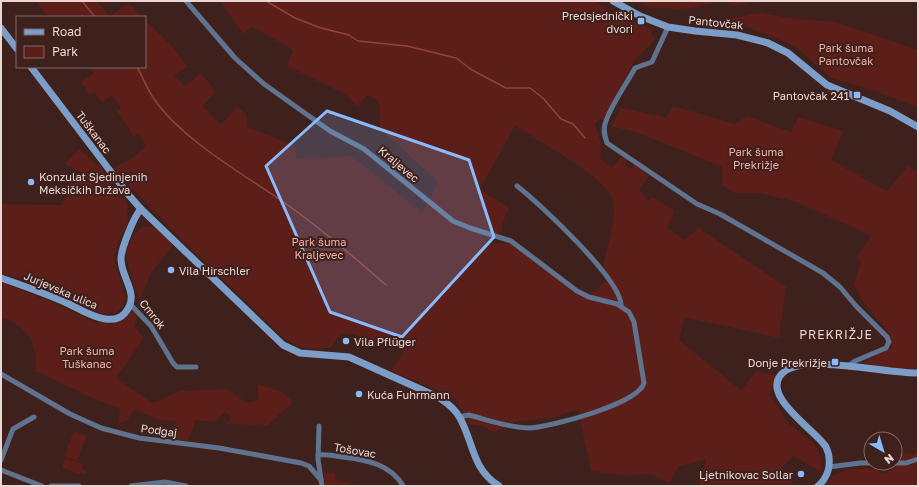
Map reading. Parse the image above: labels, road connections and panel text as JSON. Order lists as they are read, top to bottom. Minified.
{"streets":{"street":["Pantovčak","Tuškanac","Kraljevec","Jurjevska ulica","Cmrok","Podgaj","Tošovac"]},"crossings":[["Tuškanac","Kraljevec"],["Tuškanac","Cmrok"],["Jurjevska ulica","Cmrok"]],"districts":["PREKRIŽJE"],"parks":["Park šuma Pantovčak","Park šuma Prekrižje","Park šuma Kraljevec","Park šuma Tuškanac"],"places":{"transit":["Predsjednički dvori","Pantovčak 241","Donje Prekrižje"],"other":["Konzulat Sjedinjenih Meksičkih Država","Vila Hirschler","Vila Pflüger","Kuća Fuhrmann","Ljetnikovac Sollar"]},"legend":["Road","Park"],"north":"bottom right"}
